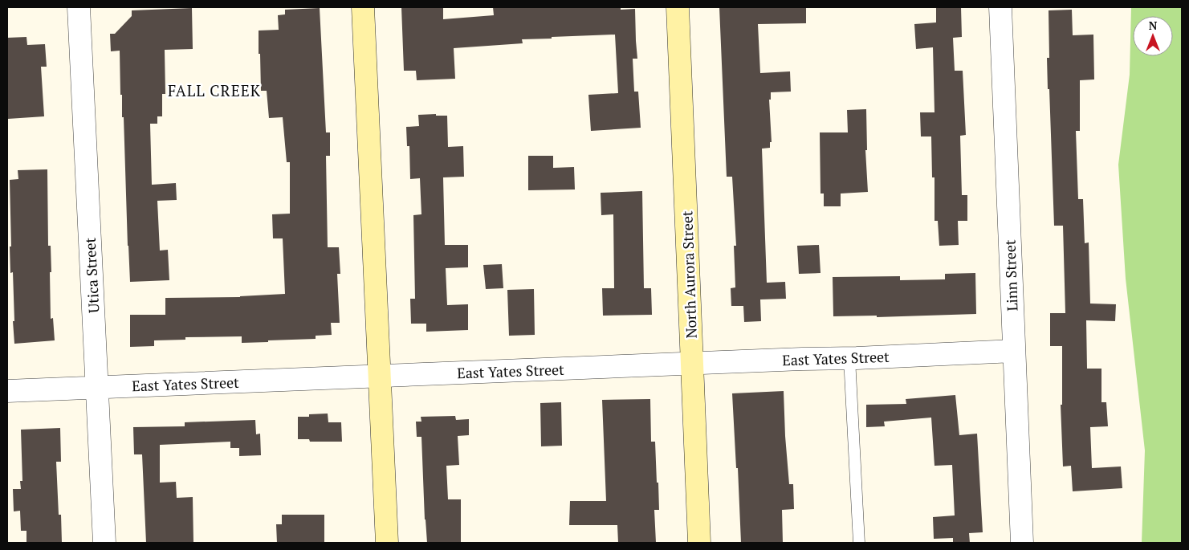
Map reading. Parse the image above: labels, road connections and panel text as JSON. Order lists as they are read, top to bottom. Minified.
{"streets":{"street":["North Aurora Street","Utica Street","Linn Street","East Yates Street"]},"crossings":[["North Aurora Street","East Yates Street"],["Utica Street","East Yates Street"],["Linn Street","East Yates Street"]],"districts":["FALL CREEK"],"north":"top"}
